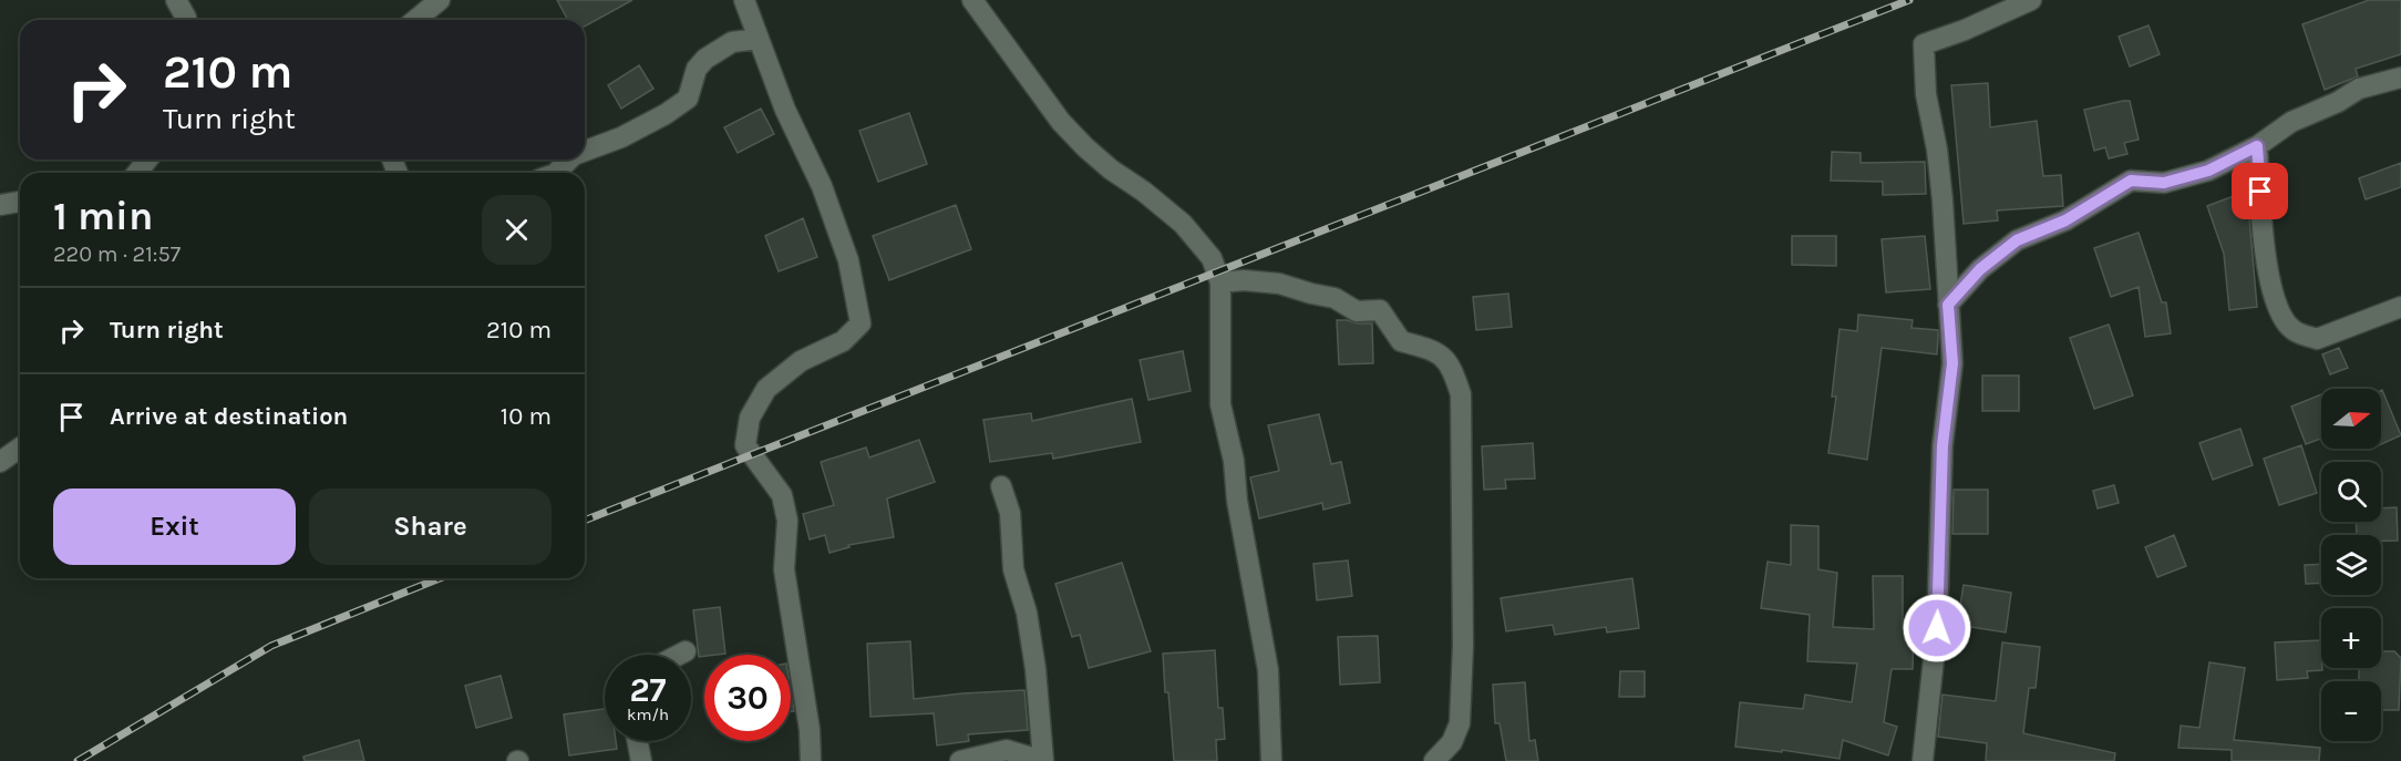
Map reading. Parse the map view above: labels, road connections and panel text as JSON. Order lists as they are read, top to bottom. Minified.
{"north":"right","page":{"turn":["210 m","Turn right"],"heading":["1 min","220 m · 21:57"],"list":[{"name":"Turn right","value":"210 m"},{"name":"Arrive at destination","value":"10 m"}],"map_buttons":["+","−"],"buttons":["Exit","Share"],"speed":"27 km/h","limit":"30"}}
